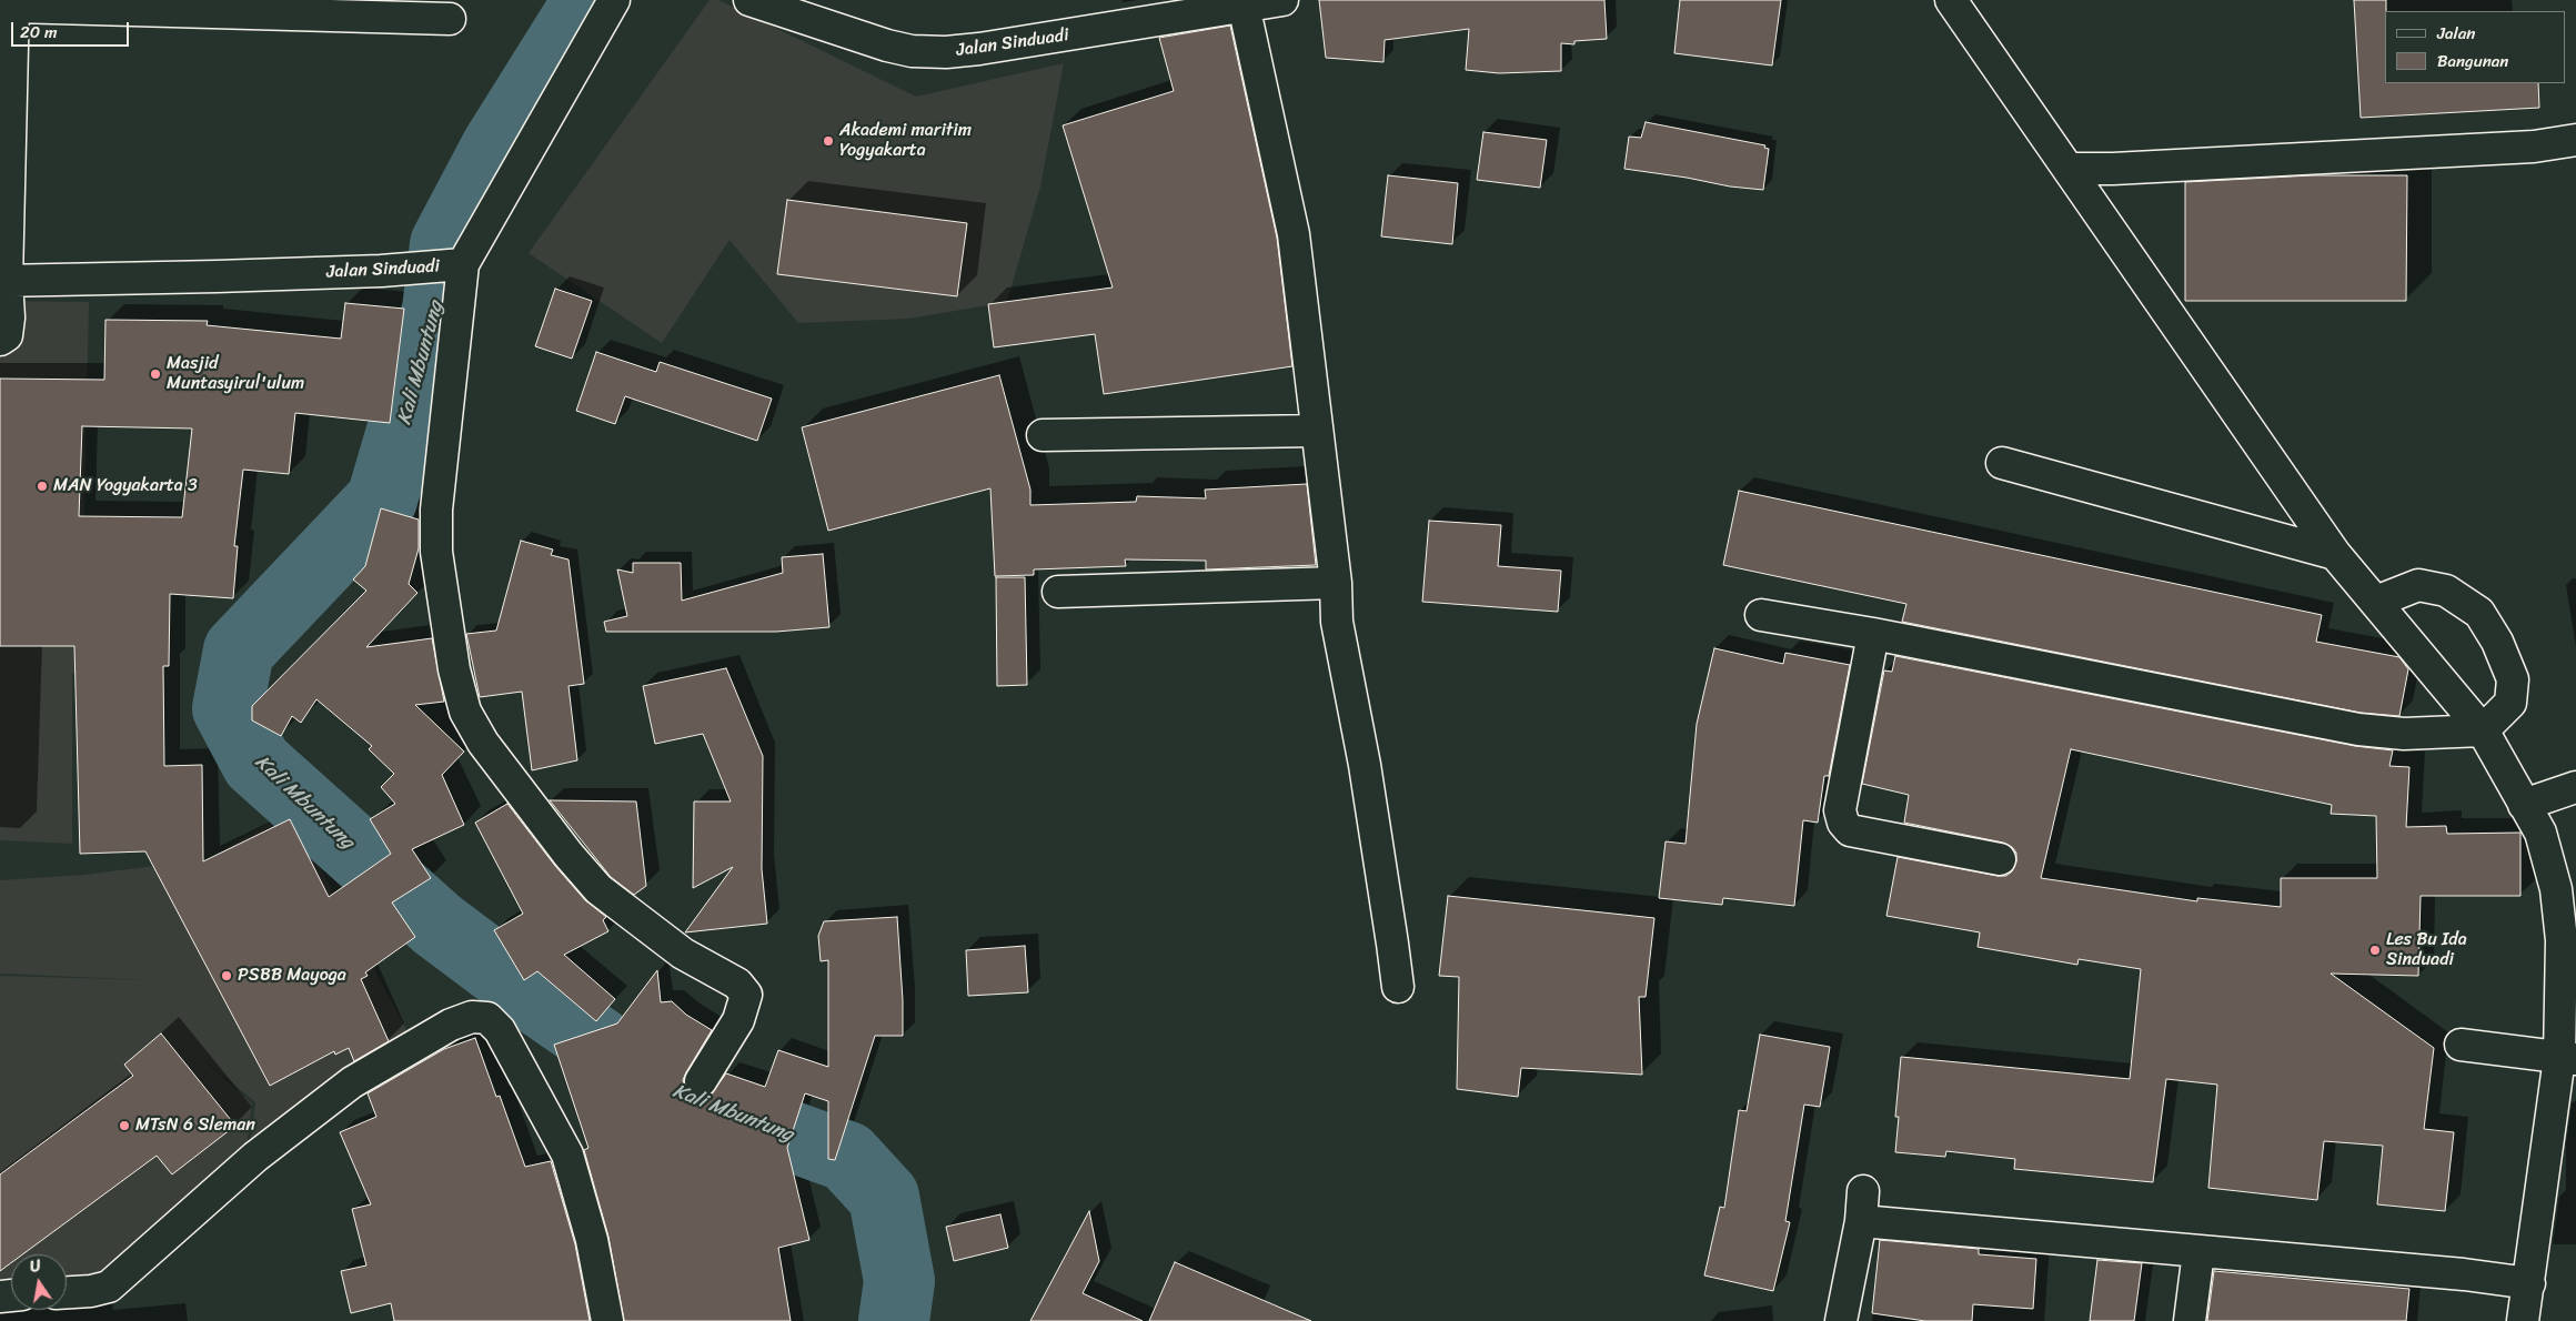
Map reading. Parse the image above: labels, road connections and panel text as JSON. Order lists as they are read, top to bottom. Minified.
{"streets":{"street":["Jalan Sinduadi"]},"water":["Kali Mbuntung"],"places":["Akademi maritim Yogyakarta","Masjid Muntasyirul'ulum","MAN Yogyakarta 3","Les Bu Ida Sinduadi","PSBB Mayoga","MTsN 6 Sleman"],"legend":["Jalan","Bangunan"],"scale_bar":"20 m","north":"top"}
